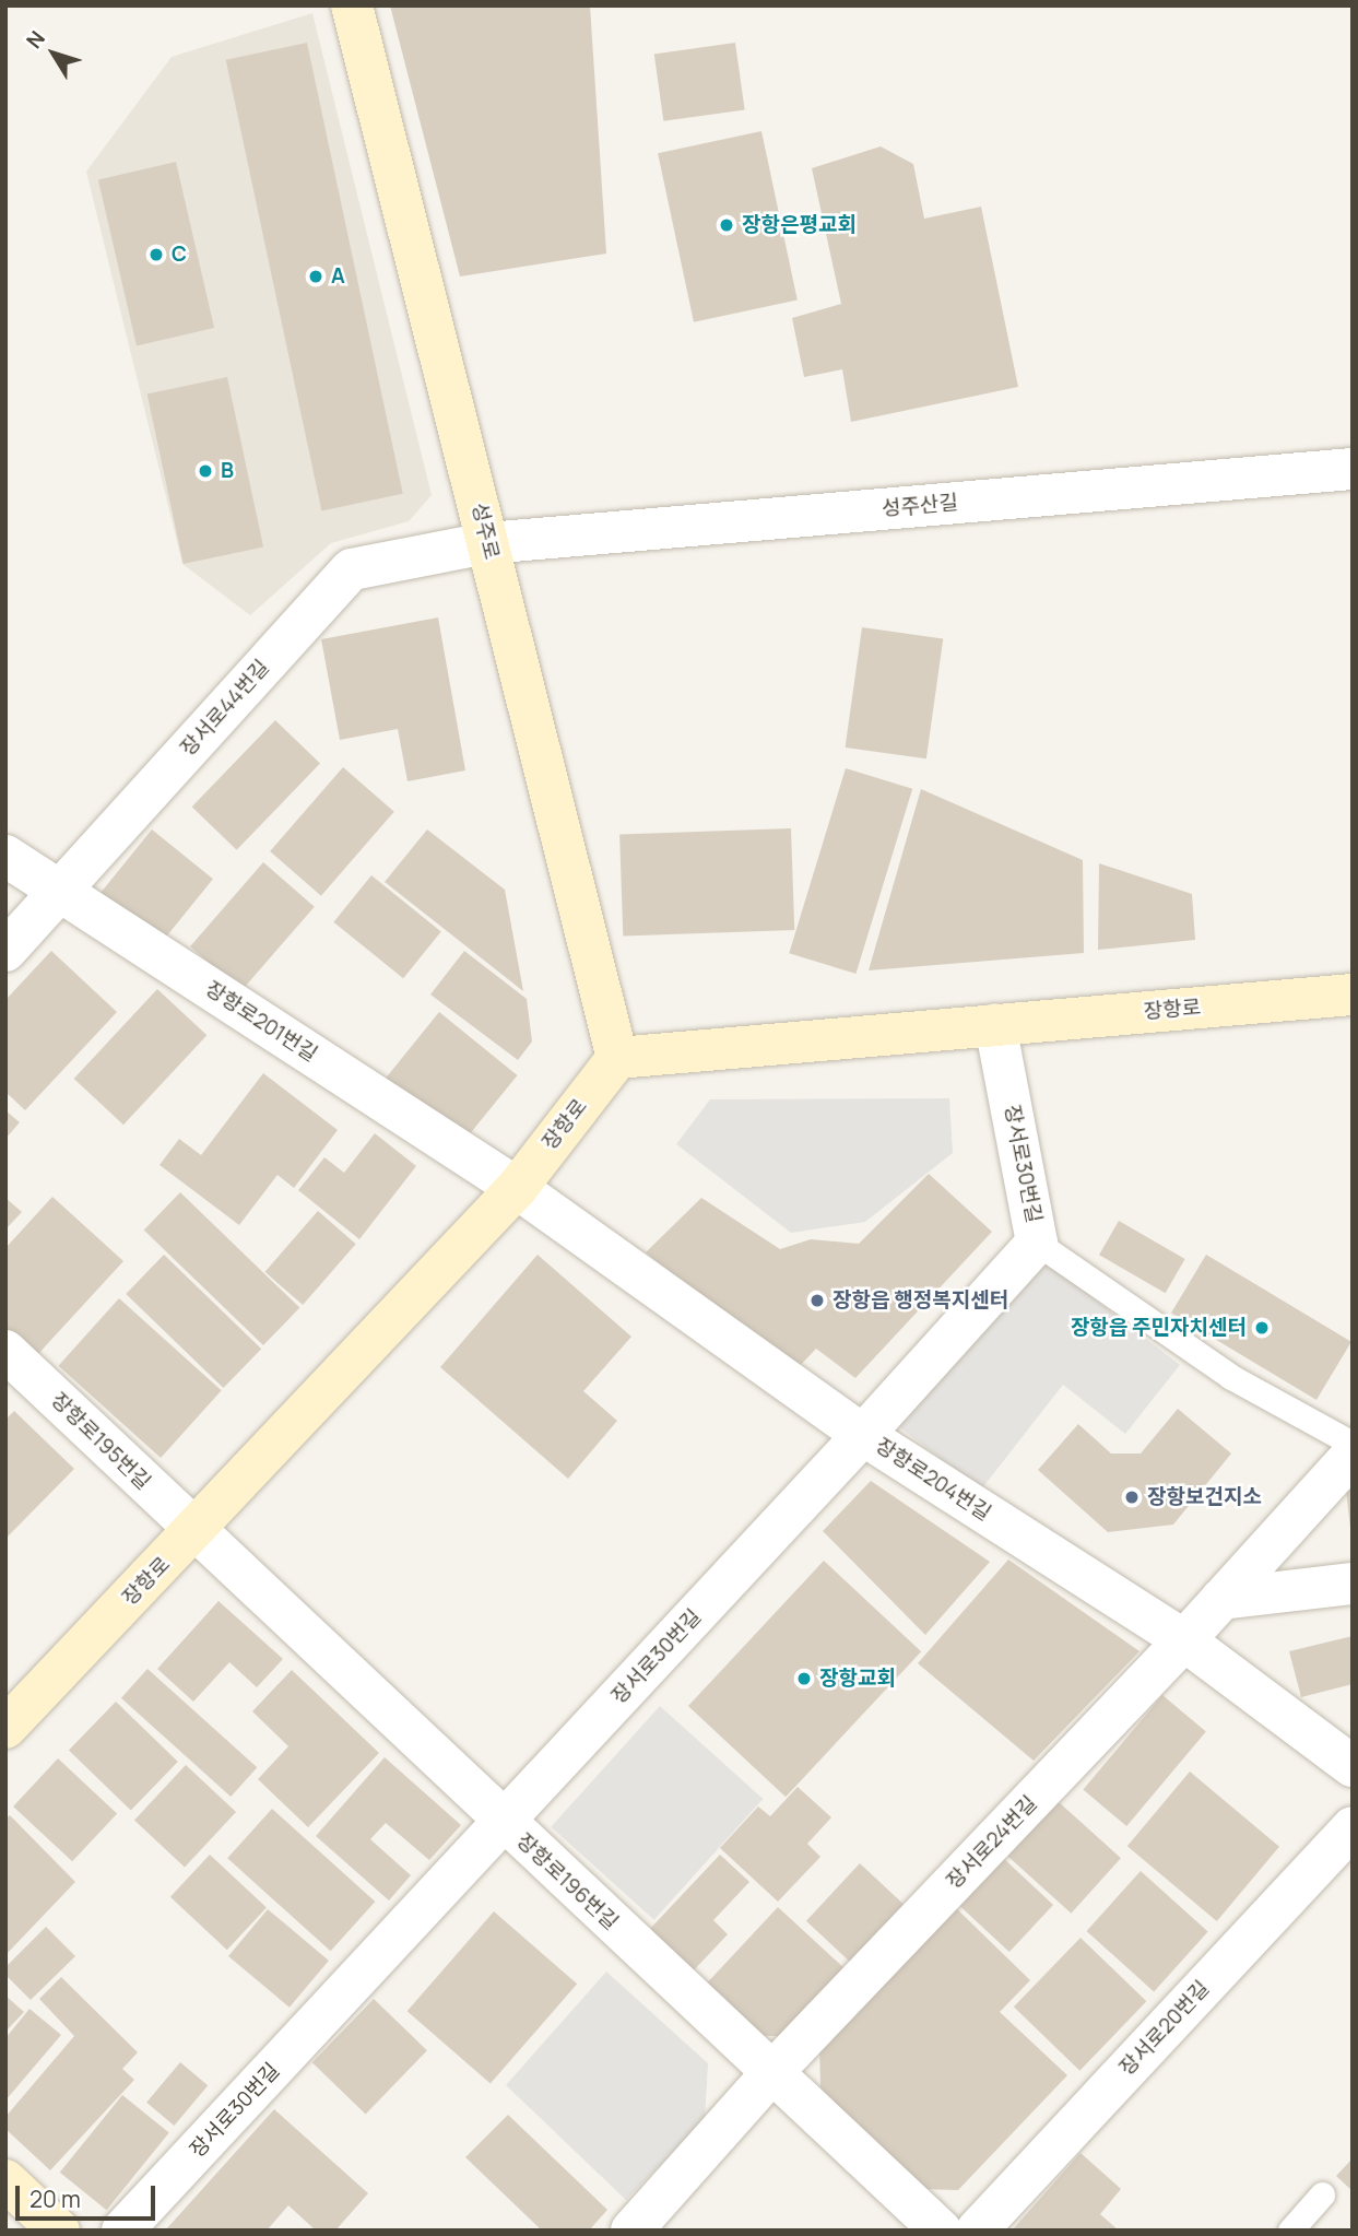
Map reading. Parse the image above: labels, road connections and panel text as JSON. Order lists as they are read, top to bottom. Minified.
{"streets":{"street":["성주산길","성주로","장서로44번길","장항로","장항로201번길","장서로30번길","장항로195번길","장항로204번길","장서로24번길","장항로196번길","장서로20번길"]},"crossings":[["성주산길","성주로"],["성주산길","장서로44번길"],["성주로","장서로44번길"],["성주로","장항로"],["장서로44번길","장항로201번길"],["장항로","장항로201번길"],["장항로","장서로30번길"],["장항로","장항로195번길"],["장항로","장항로204번길"],["장항로","장항로196번길"],["장항로201번길","장항로204번길"],["장서로30번길","장항로204번길"],["장서로30번길","장항로196번길"],["장항로195번길","장항로196번길"],["장항로204번길","장서로24번길"],["장서로24번길","장항로196번길"]],"places":["장항은평교회","C","A","B","장항읍 행정복지센터","장항읍 주민자치센터","장항보건지소","장항교회"],"scale_bar":"20 m","north":"top left"}
